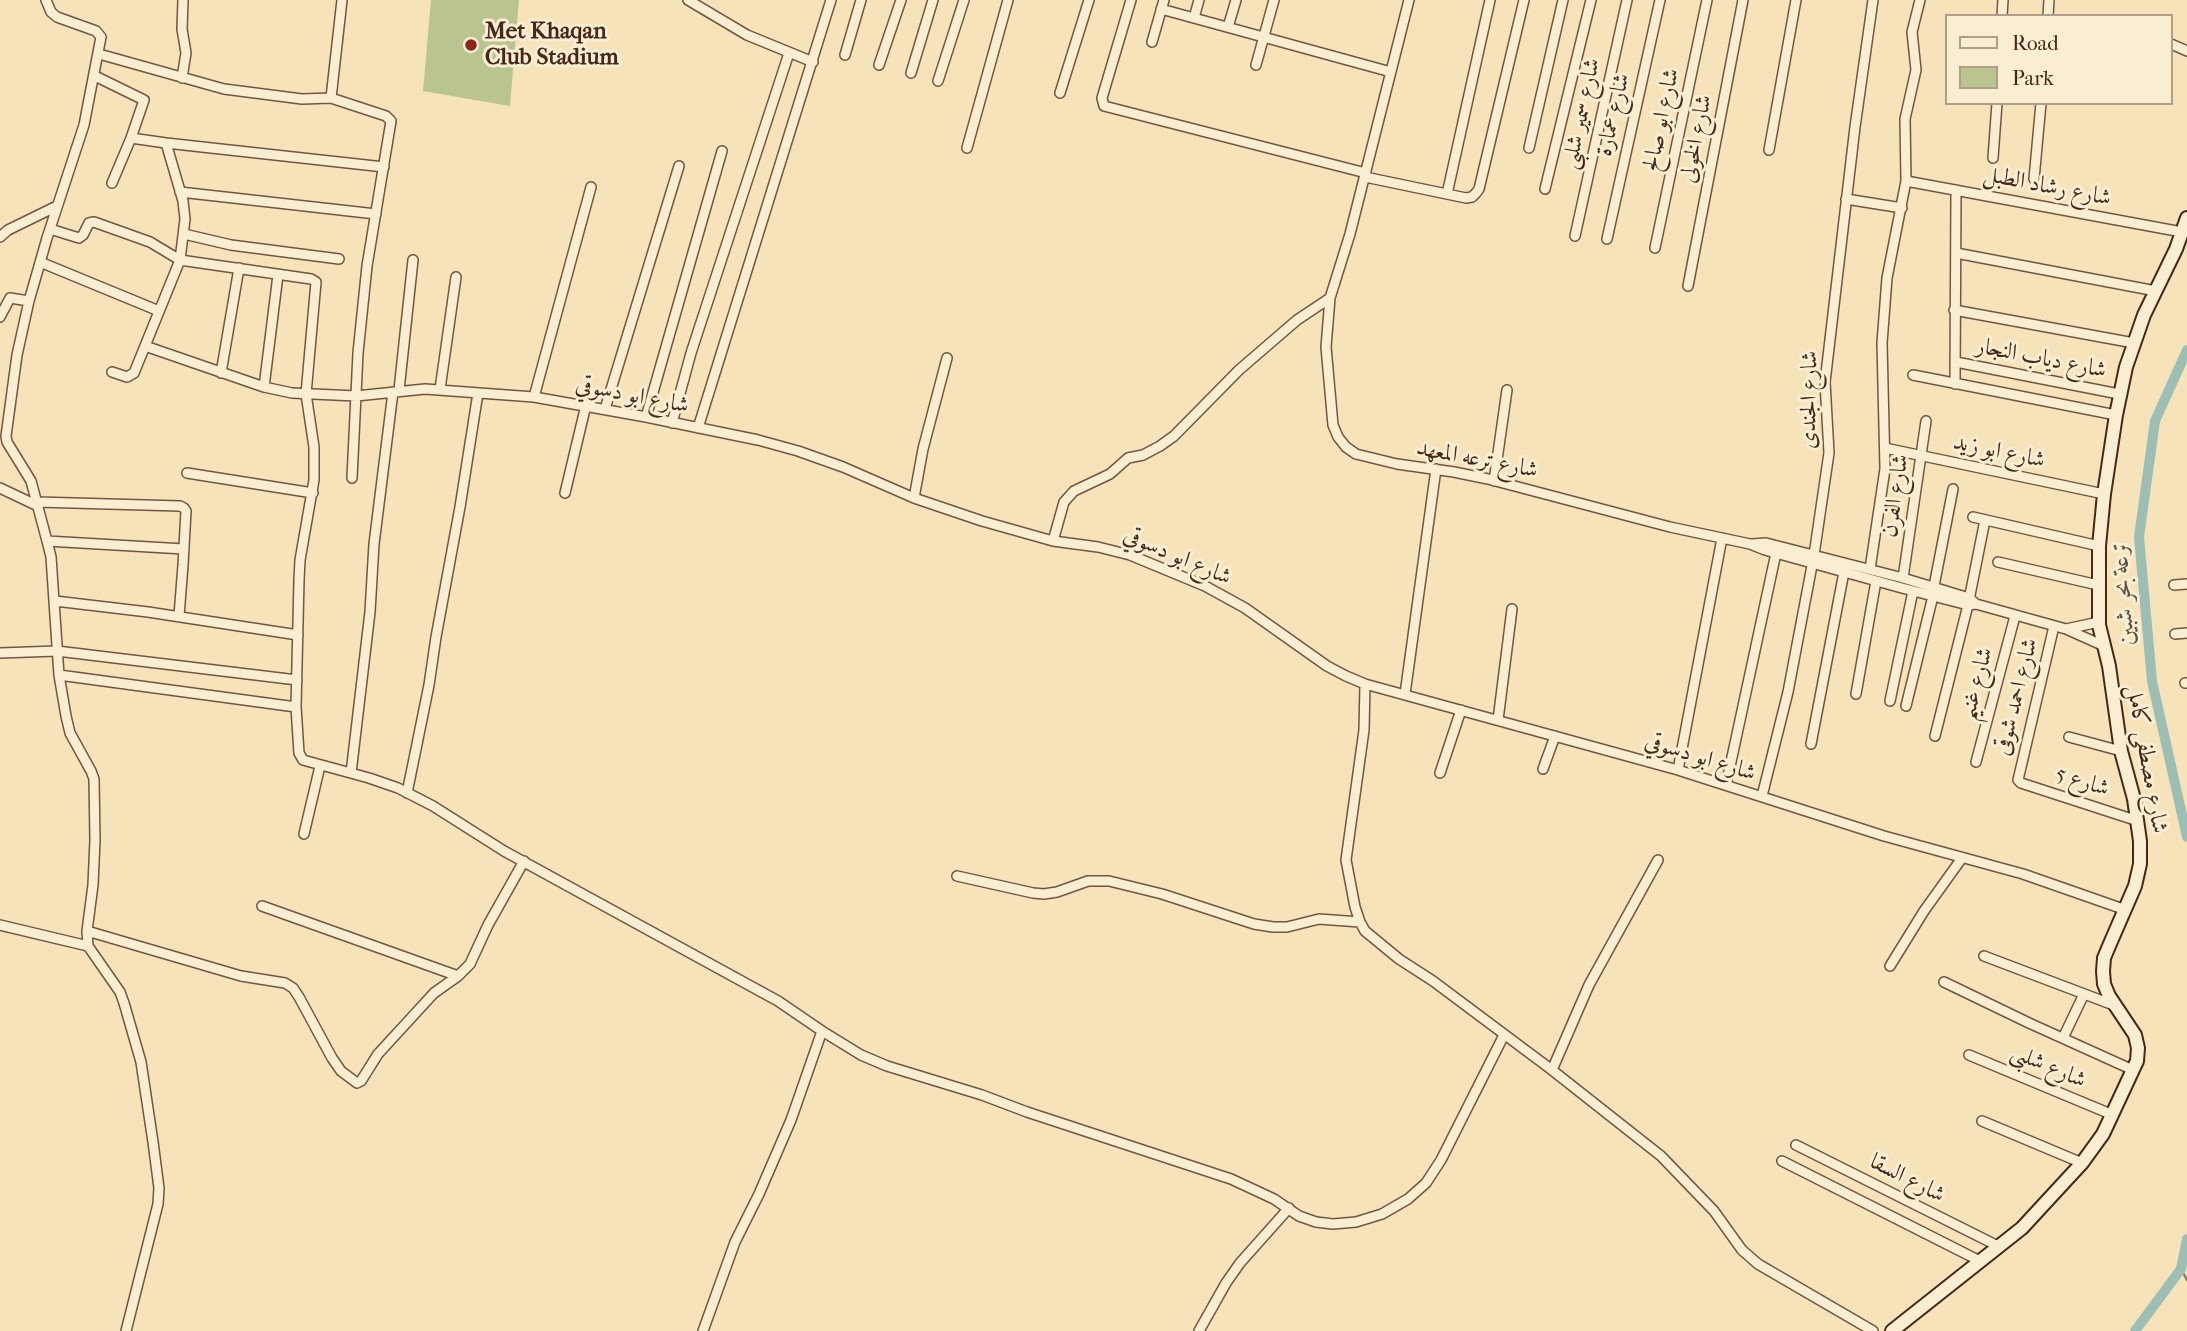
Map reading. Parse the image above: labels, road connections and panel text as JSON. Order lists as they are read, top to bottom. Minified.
{"streets":{"main road":["شارع مصطفى كامل"],"street":["شارع سمير شلبى","شارع عمارة","شارع ابو صالح","شارع الخولى","شارع رشاد الطبل","شارع دياب النجار","شارع ابو دسوقي","شارع الجندى","شارع ابو زيد","شارع ترعه المعهد","شارع الفرن","شارع غنيم","شارع احمد شوقى","شارع 5","شارع شلبى","شارع السقا"]},"crossings":[["شارع رشاد الطبل","شارع مصطفى كامل"],["شارع دياب النجار","شارع مصطفى كامل"],["شارع ابو دسوقي","شارع الجندى"],["شارع ابو دسوقي","شارع مصطفى كامل"],["شارع الجندى","شارع ترعه المعهد"],["شارع ابو زيد","شارع الفرن"],["شارع ابو زيد","شارع مصطفى كامل"],["شارع ترعه المعهد","شارع الفرن"],["شارع ترعه المعهد","شارع غنيم"],["شارع ترعه المعهد","شارع احمد شوقى"],["شارع ترعه المعهد","شارع مصطفى كامل"],["شارع احمد شوقى","شارع 5"],["شارع مصطفى كامل","شارع 5"],["شارع مصطفى كامل","شارع شلبى"],["شارع مصطفى كامل","شارع السقا"]],"water":["ترعة بحر شبين"],"places":["Met Khaqan Club Stadium"],"legend":["Road","Park"]}
